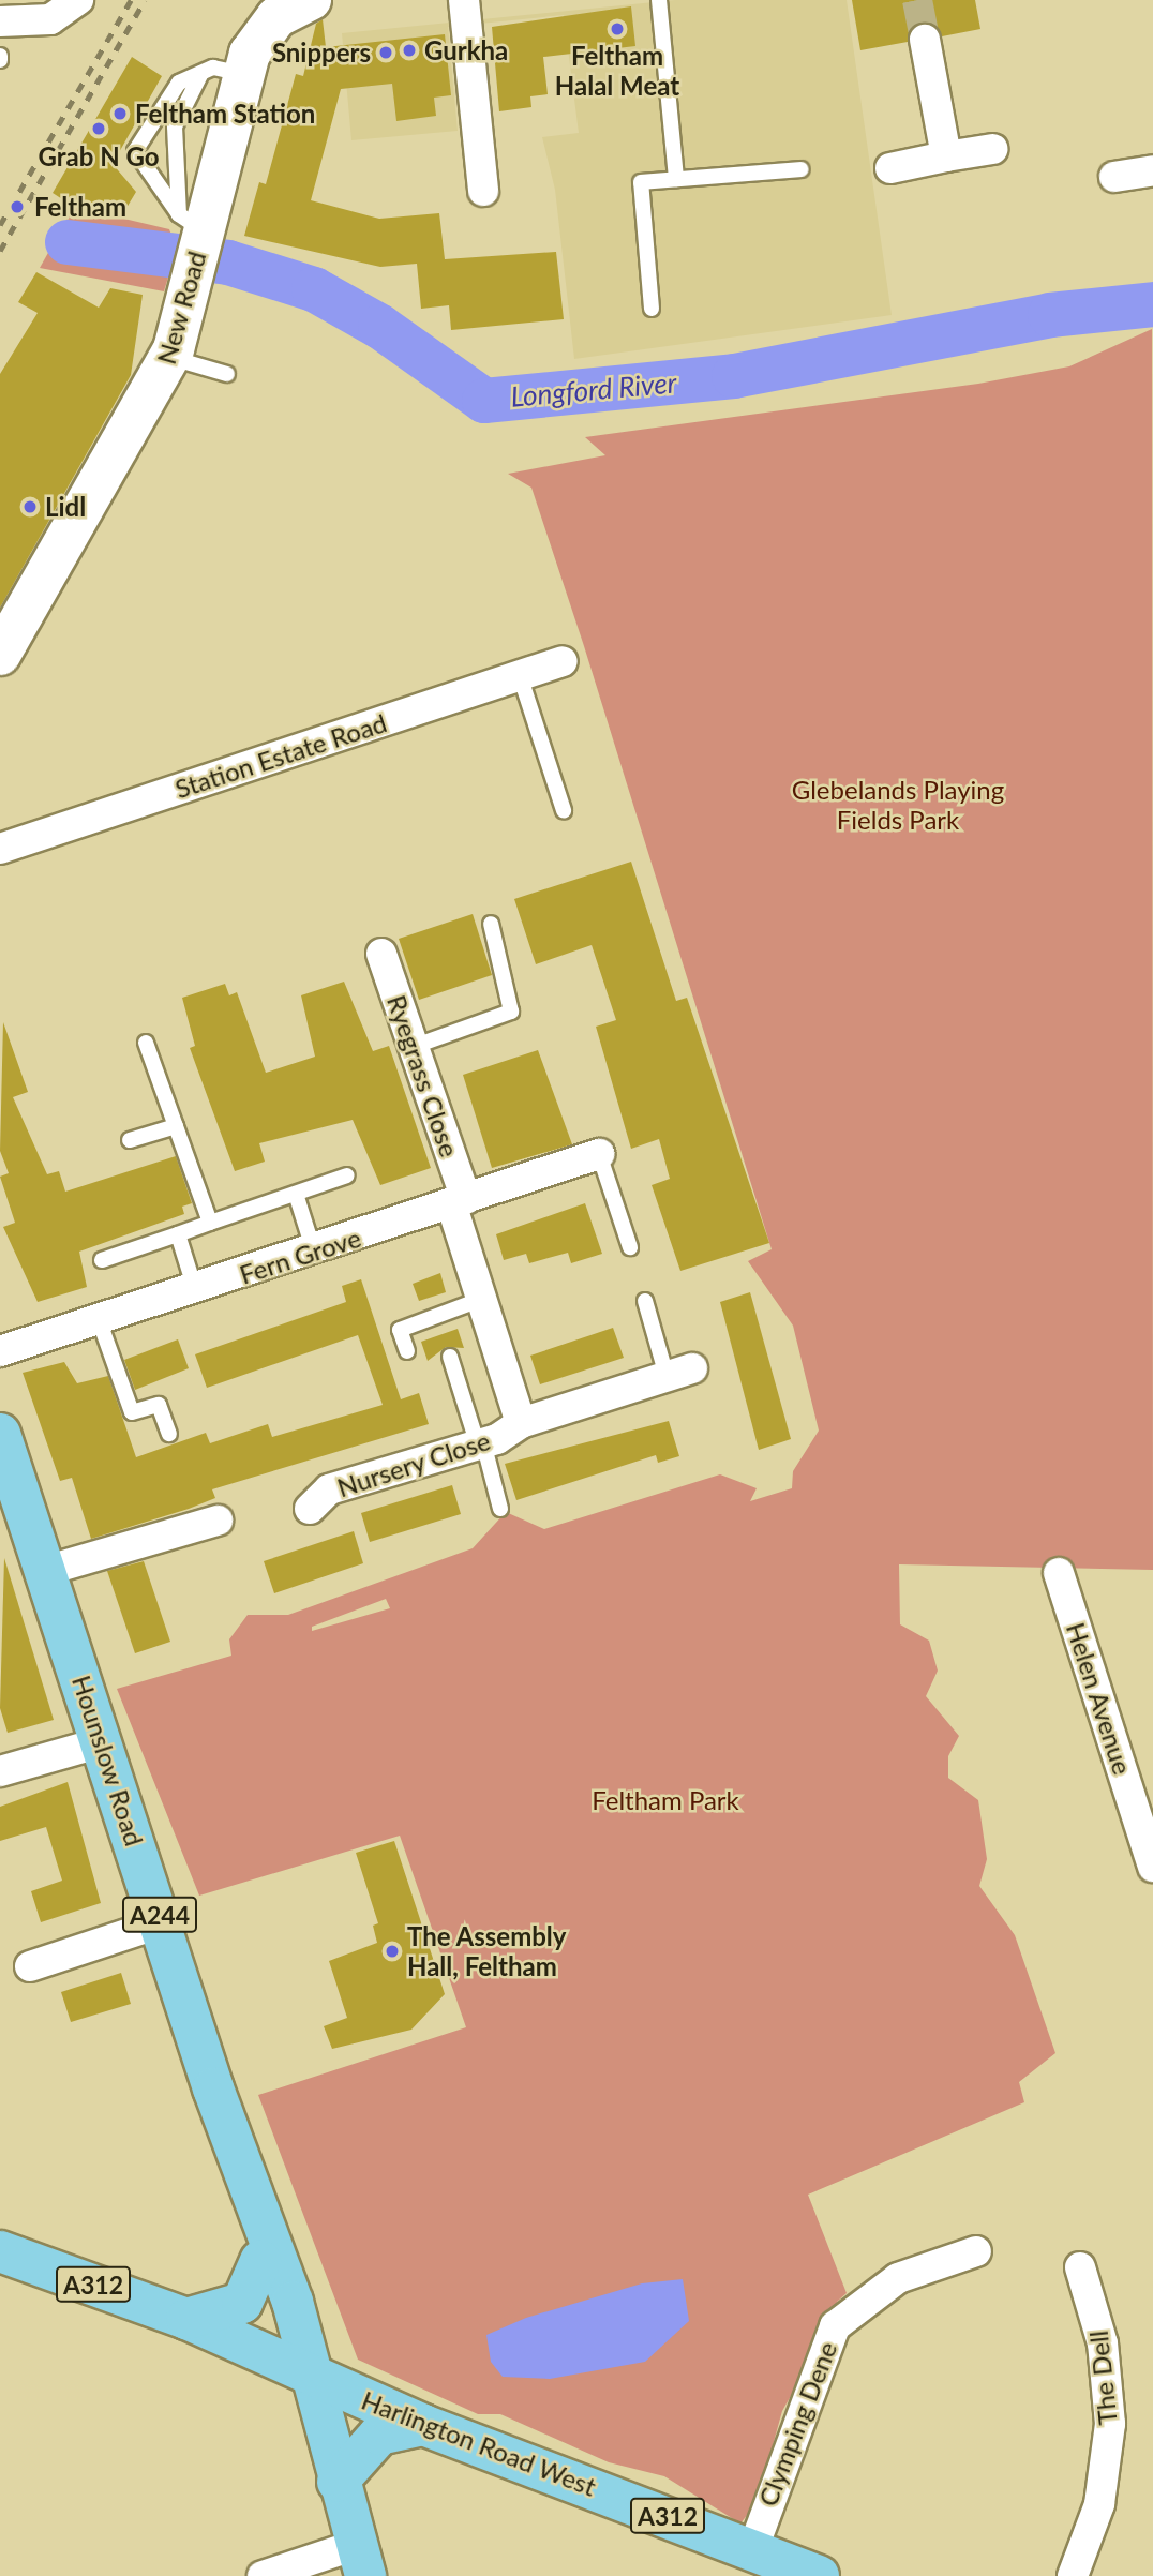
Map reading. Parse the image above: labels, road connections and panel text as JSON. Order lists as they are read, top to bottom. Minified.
{"streets":{"main road":["New Road","Hounslow Road","A244","A312","Harlington Road West"],"street":["Station Estate Road","Ryegrass Close","Fern Grove","Nursery Close","Helen Avenue","The Dell","Clymping Dene"]},"crossings":[["Ryegrass Close","Fern Grove"],["Ryegrass Close","Nursery Close"],["Fern Grove","Nursery Close"],["Hounslow Road","A312"],["Hounslow Road","Harlington Road West"],["A312","Harlington Road West"],["Clymping Dene","Harlington Road West"]],"water":["Longford River"],"parks":["Glebelands Playing Fields Park","Feltham Park"],"places":["Feltham Halal Meat","Gurkha","Snippers","Feltham Station","Grab N Go","Feltham","Lidl","The Assembly Hall, Feltham"]}
